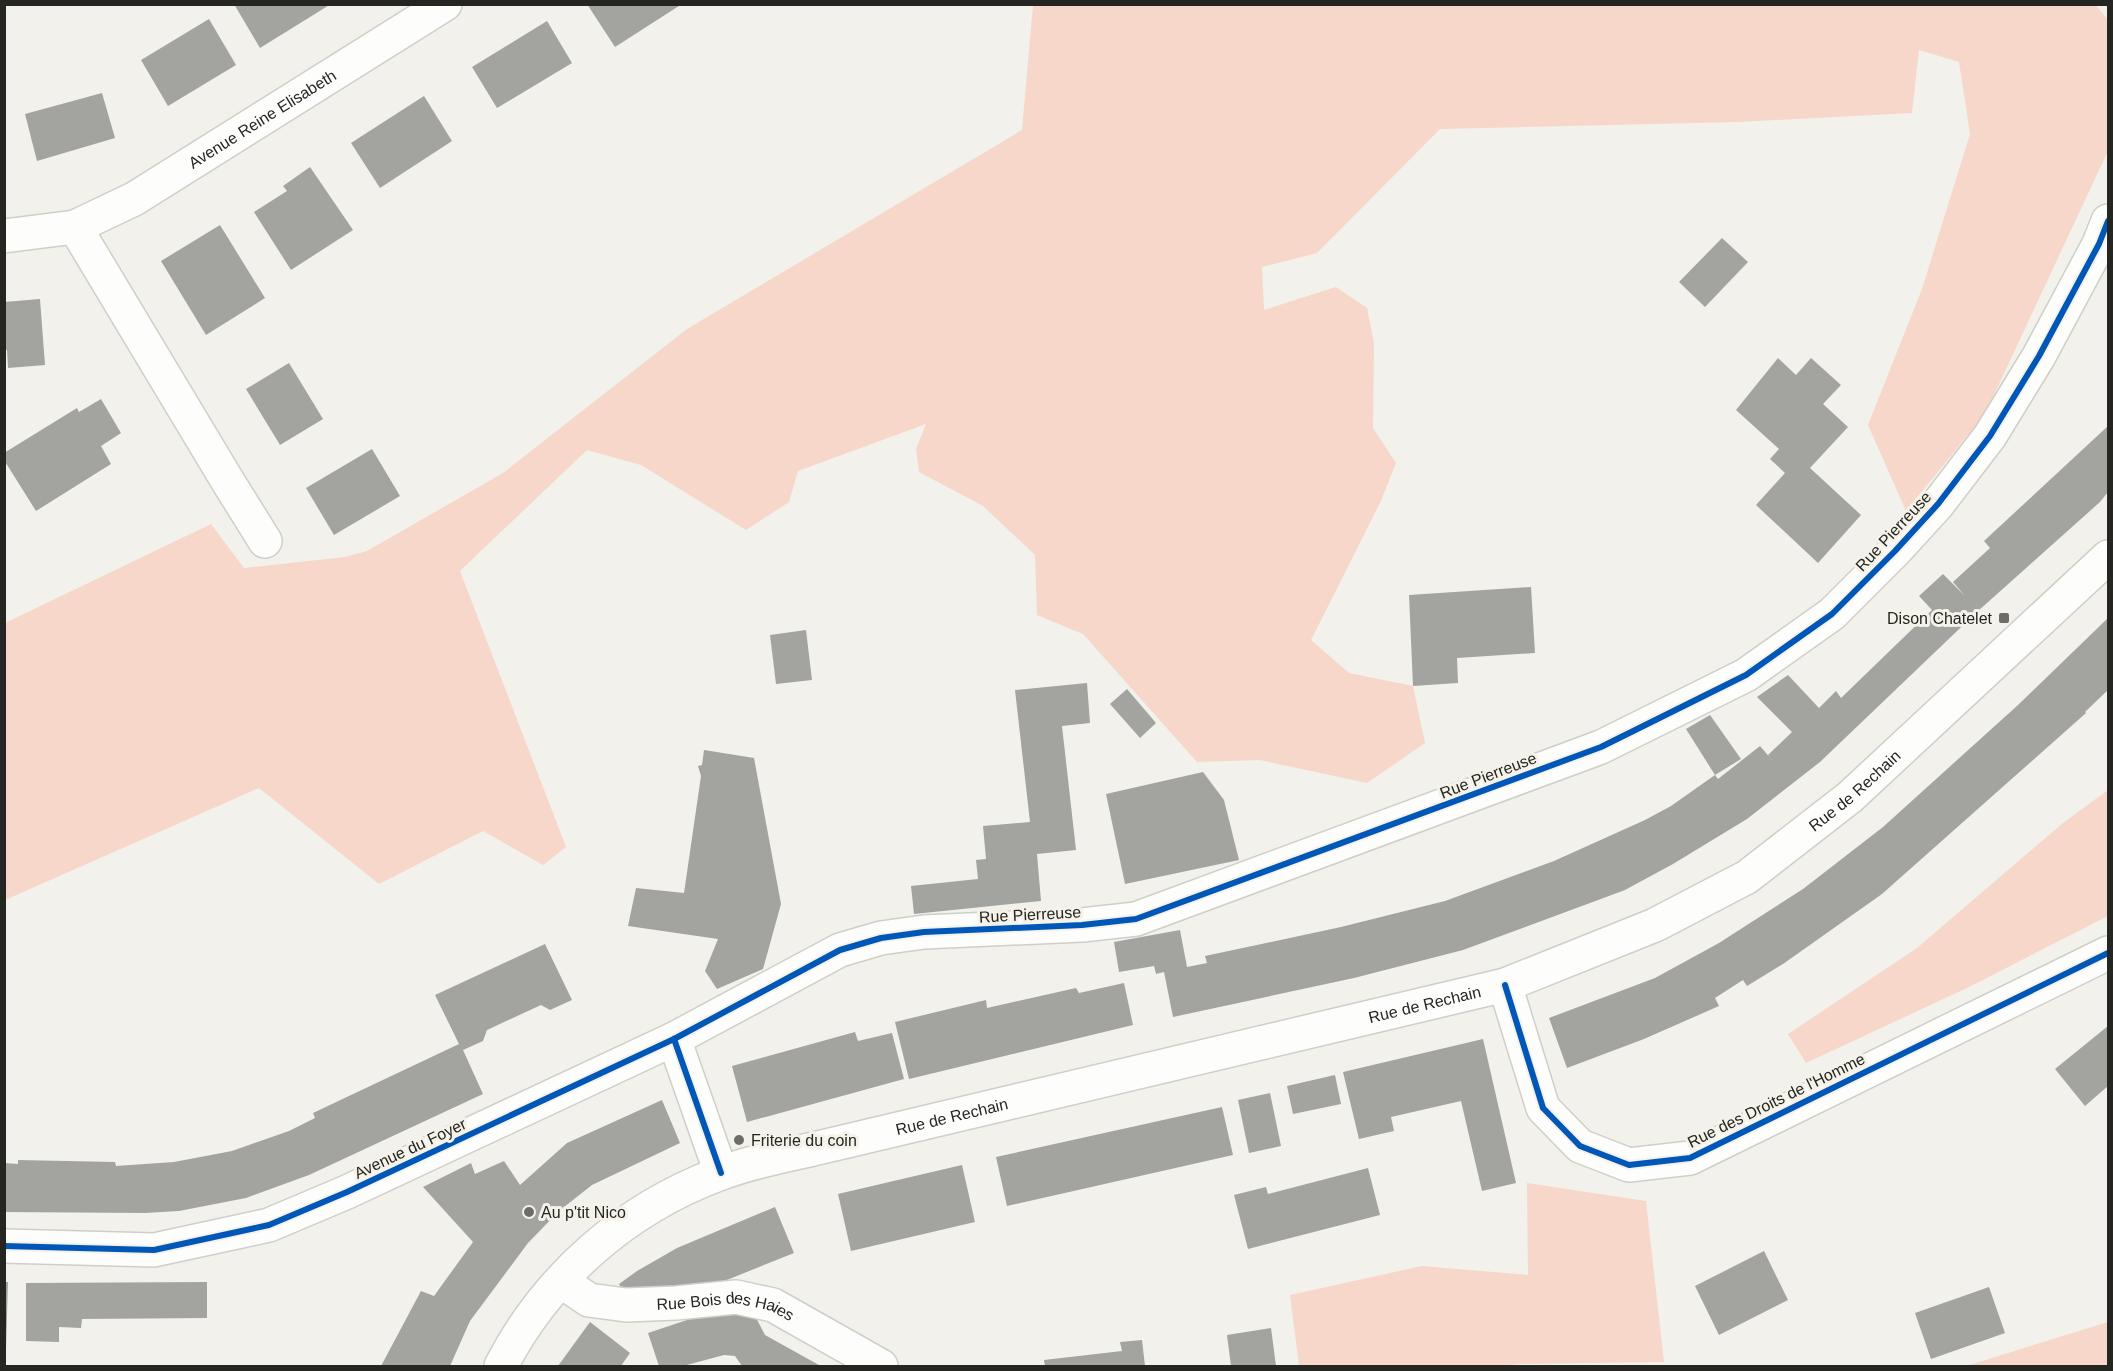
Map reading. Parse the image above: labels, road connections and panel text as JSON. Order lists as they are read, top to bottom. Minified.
{"streets":{"street":["Avenue Reine Elisabeth","Rue Pierreuse","Rue de Rechain","Rue des Droits de l'Homme","Avenue du Foyer","Rue Bois des Haies"]},"crossings":[["Rue Pierreuse","Avenue du Foyer"],["Rue de Rechain","Rue des Droits de l'Homme"],["Rue de Rechain","Rue Bois des Haies"]],"places":{"transit":["Dison Chatelet"],"other":["Friterie du coin","Au p'tit Nico"]}}
